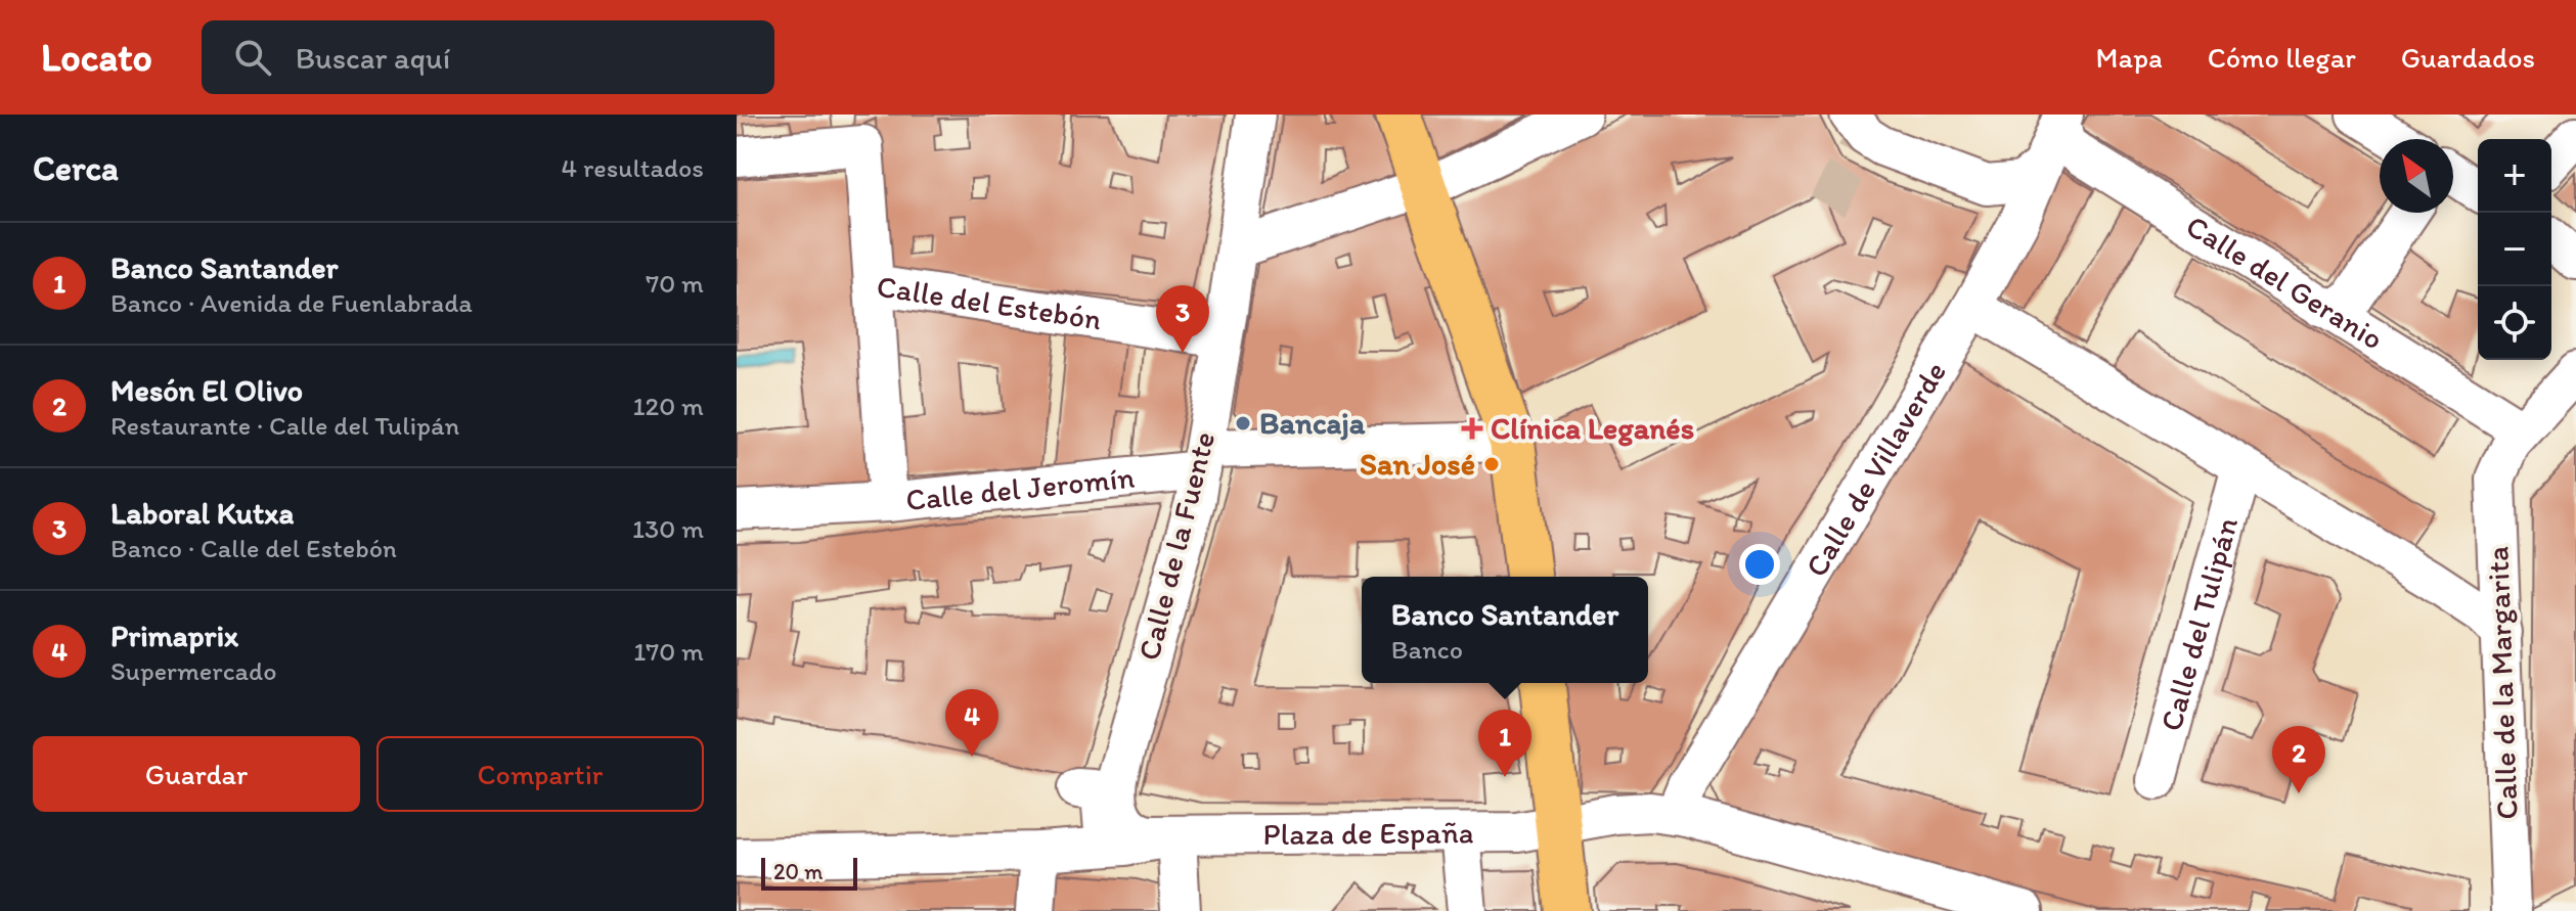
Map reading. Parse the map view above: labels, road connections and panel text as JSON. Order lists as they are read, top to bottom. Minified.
{"streets":{"street":["Calle del Geranio","Calle del Estebón","Calle de Villaverde","Calle del Jeromín","Calle de la Fuente","Calle del Tulipán","Calle de la Margarita","Plaza de España"]},"crossings":[["Calle del Geranio","Calle de Villaverde"],["Calle del Geranio","Calle de la Margarita"],["Calle del Estebón","Calle del Jeromín"],["Calle del Estebón","Calle de la Fuente"],["Calle de Villaverde","Plaza de España"],["Calle del Jeromín","Calle de la Fuente"],["Calle de la Fuente","Plaza de España"]],"places":{"other":["Bancaja","San José"],"health":["Clínica Leganés"]},"scale_bar":"20 m","north":"top left","page":{"header":"Locato","search":"Buscar aquí","nav":["Mapa","Cómo llegar","Guardados"],"heading":["Cerca","4 resultados"],"map_buttons":["+","−"],"list":[{"mark":"1","name":"Banco Santander","note":"Banco · Avenida de Fuenlabrada","value":"70 m"},{"mark":"2","name":"Mesón El Olivo","note":"Restaurante · Calle del Tulipán","value":"120 m"},{"mark":"3","name":"Laboral Kutxa","note":"Banco · Calle del Estebón","value":"130 m"},{"mark":"4","name":"Primaprix","note":"Supermercado","value":"170 m"}],"pins":["3","4","1","2"],"popup":["Banco Santander","Banco"],"buttons":["Guardar","Compartir"],"scale":"20 m"}}
